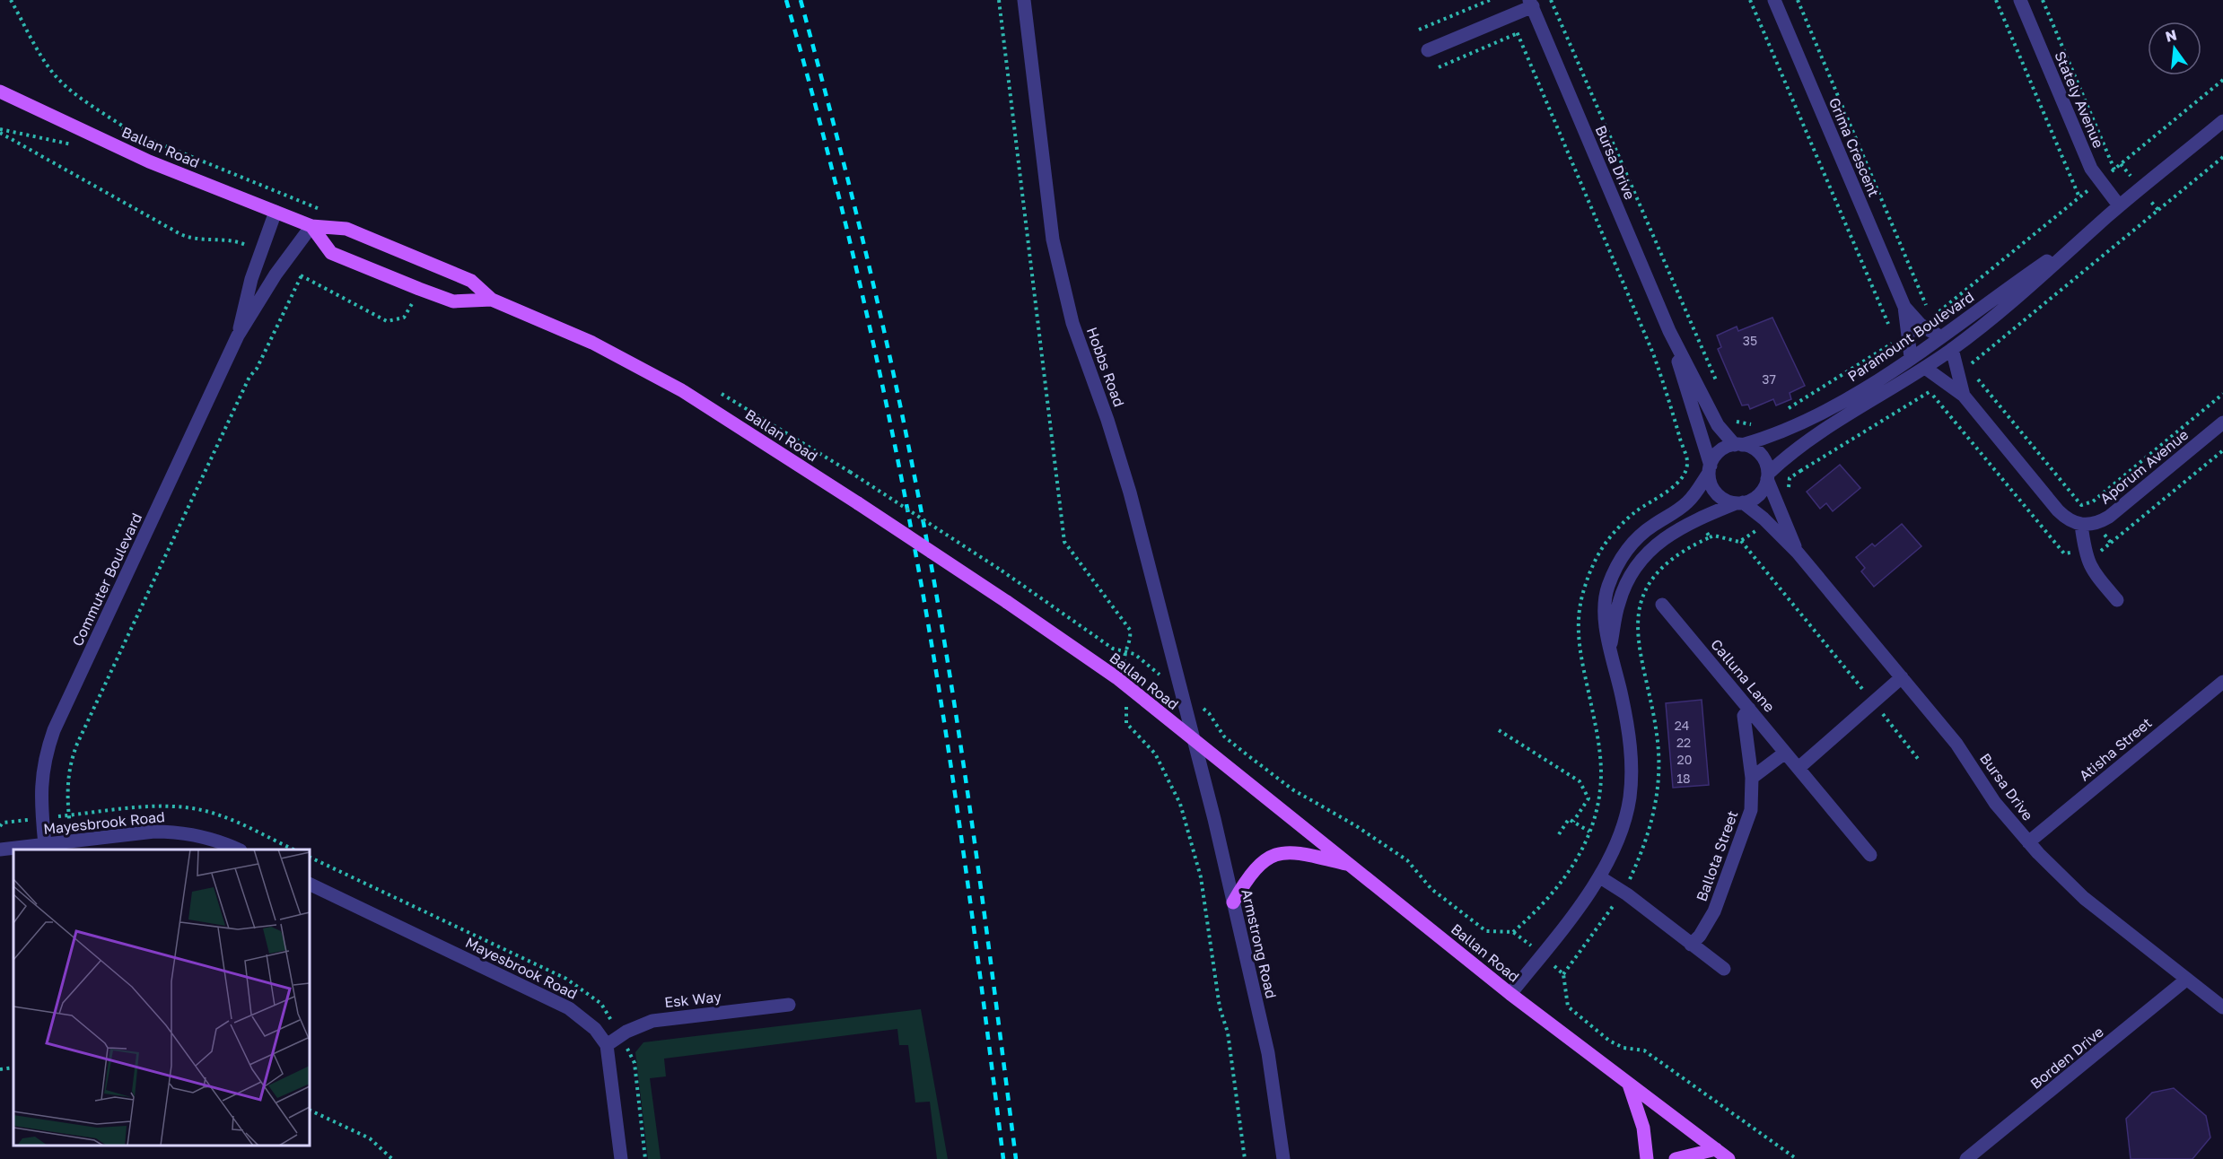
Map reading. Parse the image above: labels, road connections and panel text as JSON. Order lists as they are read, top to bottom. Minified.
{"streets":{"main road":["Ballan Road"],"street":["Stately Avenue","Grima Crescent","Bursa Drive","Paramount Boulevard","Hobbs Road","Aporum Avenue","Commuter Boulevard","Calluna Lane","Atisha Street","Mayesbrook Road","Ballota Street","Armstrong Road","Esk Way","Borden Drive"]},"crossings":[["Stately Avenue","Paramount Boulevard"],["Ballan Road","Hobbs Road"],["Ballan Road","Commuter Boulevard"],["Ballan Road","Armstrong Road"],["Grima Crescent","Paramount Boulevard"],["Bursa Drive","Paramount Boulevard"],["Bursa Drive","Atisha Street"],["Bursa Drive","Borden Drive"],["Hobbs Road","Armstrong Road"],["Commuter Boulevard","Mayesbrook Road"],["Calluna Lane","Ballota Street"],["Mayesbrook Road","Esk Way"]],"house_numbers":["35","37","24","22","20","18"],"north":"top"}
